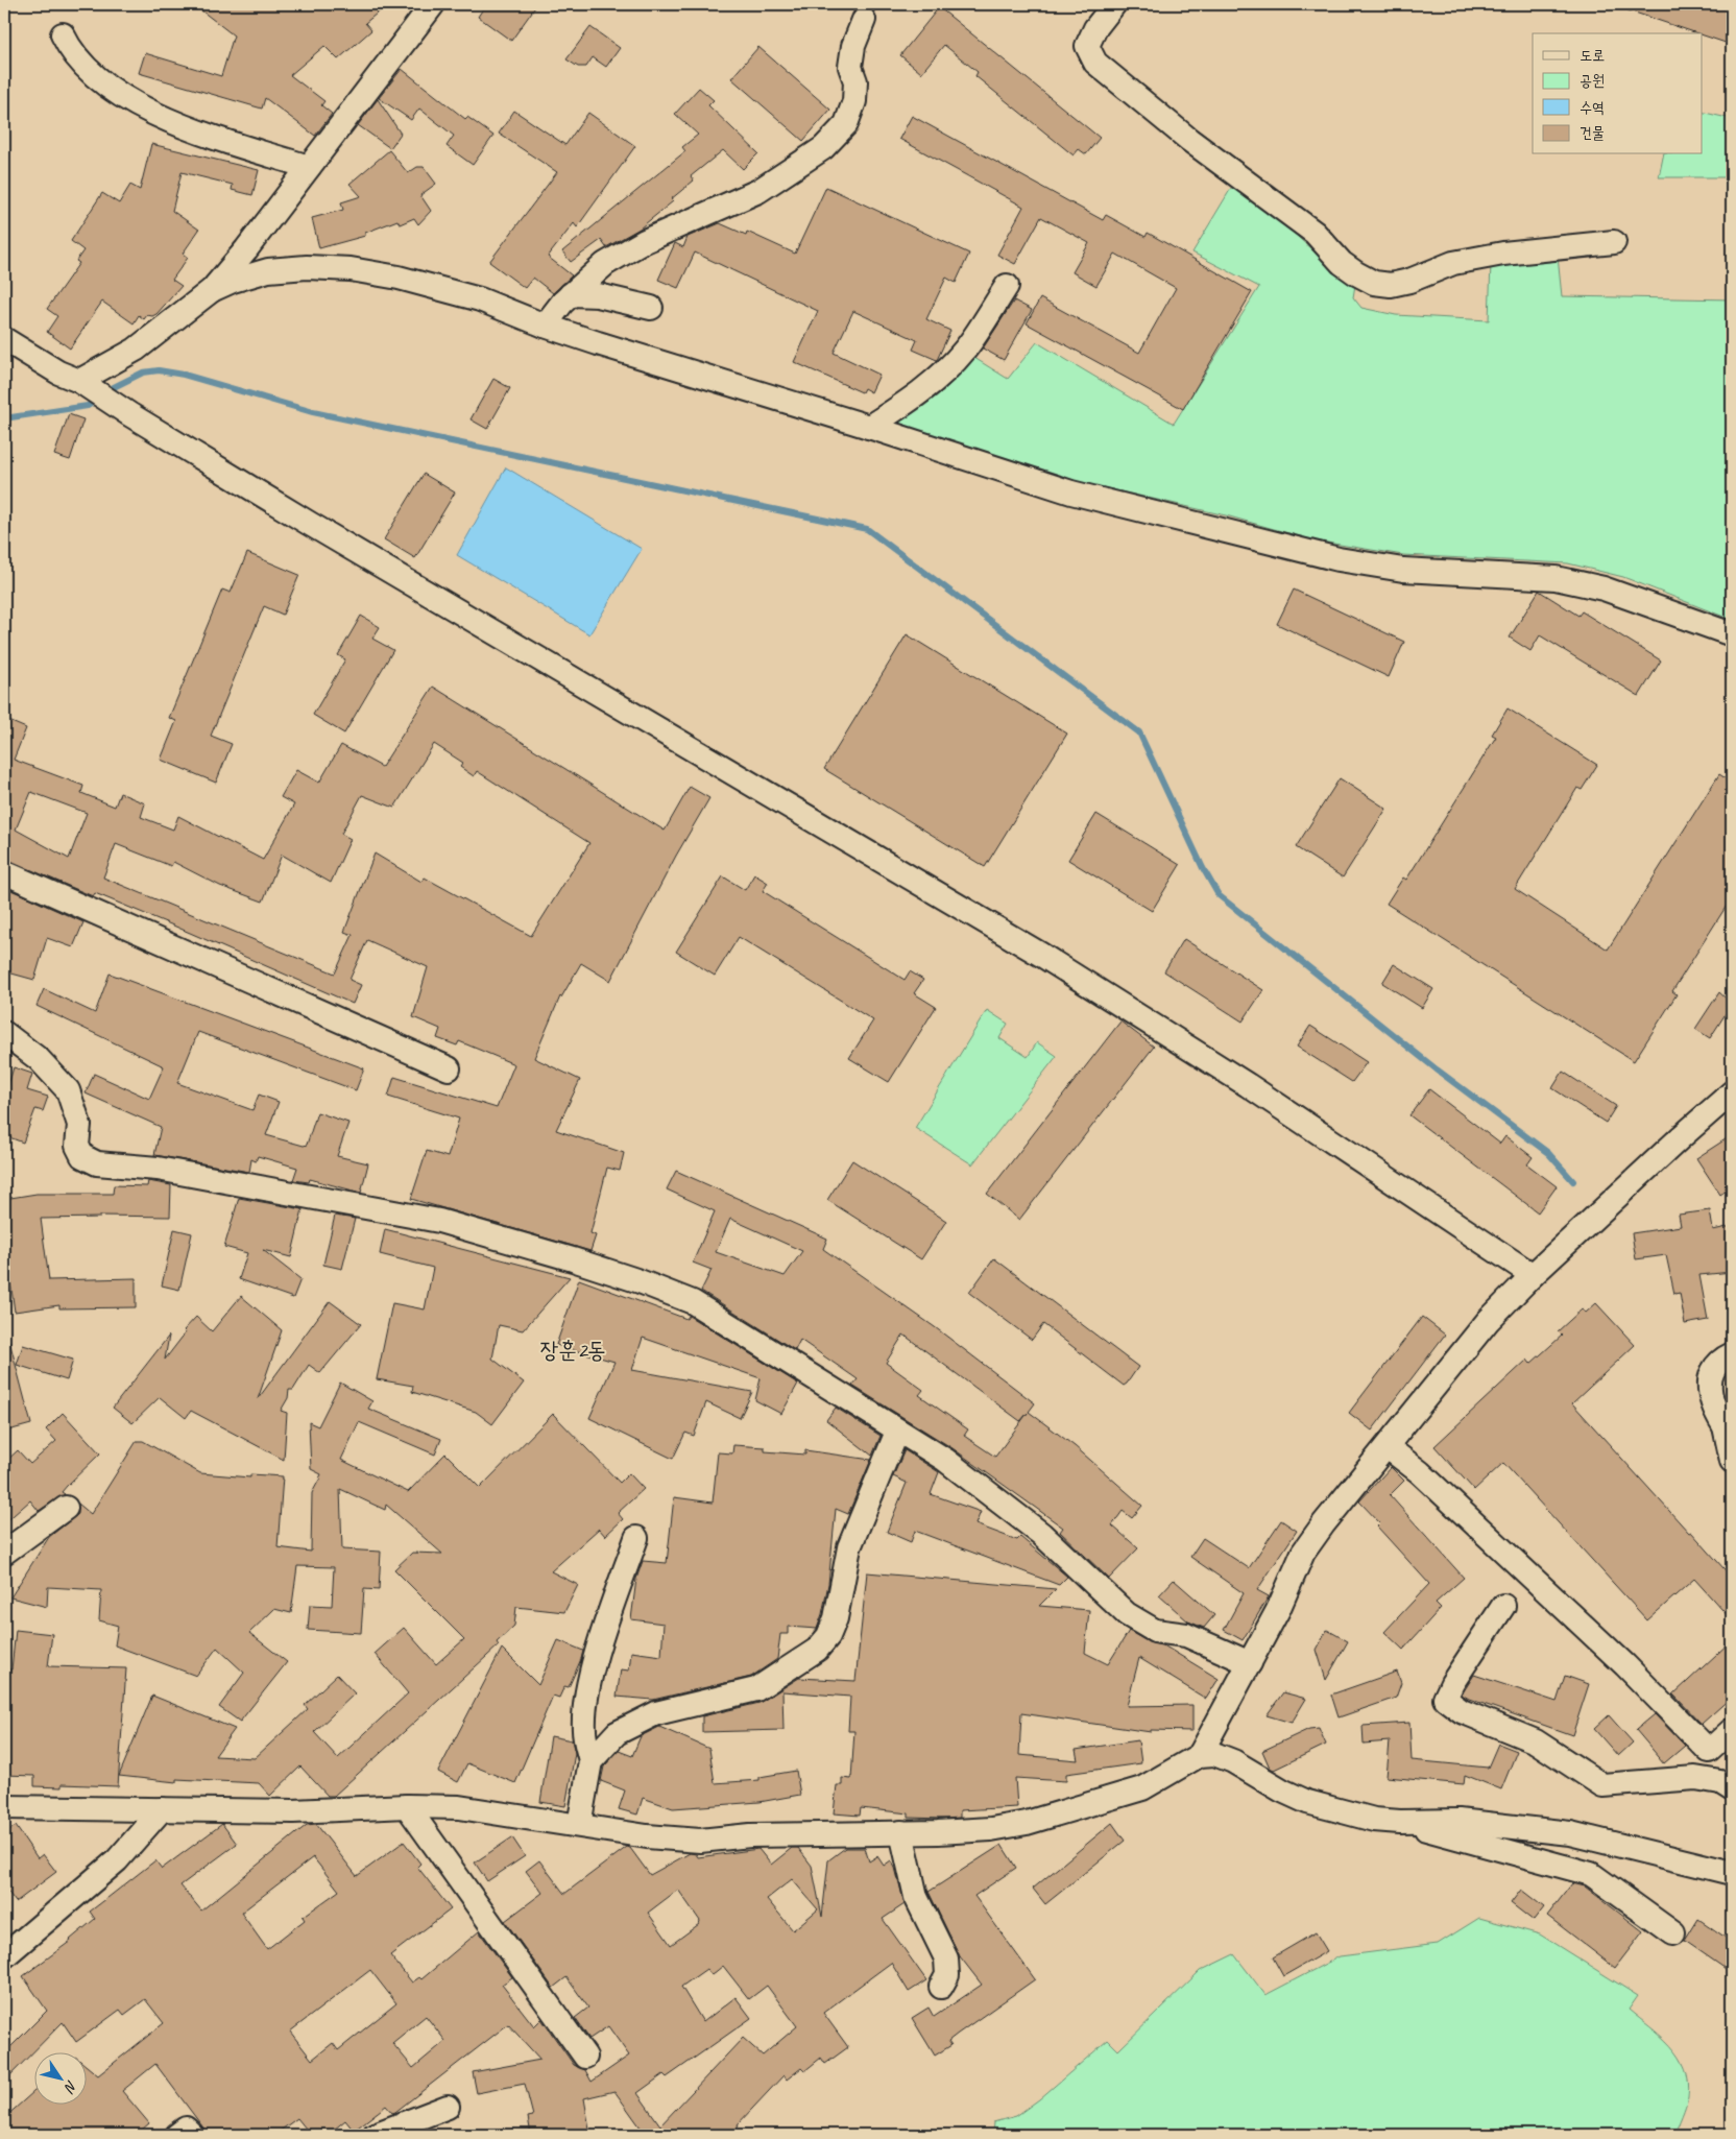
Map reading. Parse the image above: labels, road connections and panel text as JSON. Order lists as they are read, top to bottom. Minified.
{"districts":["장훈2동"],"legend":["도로","공원","수역","건물"],"north":"bottom right"}
